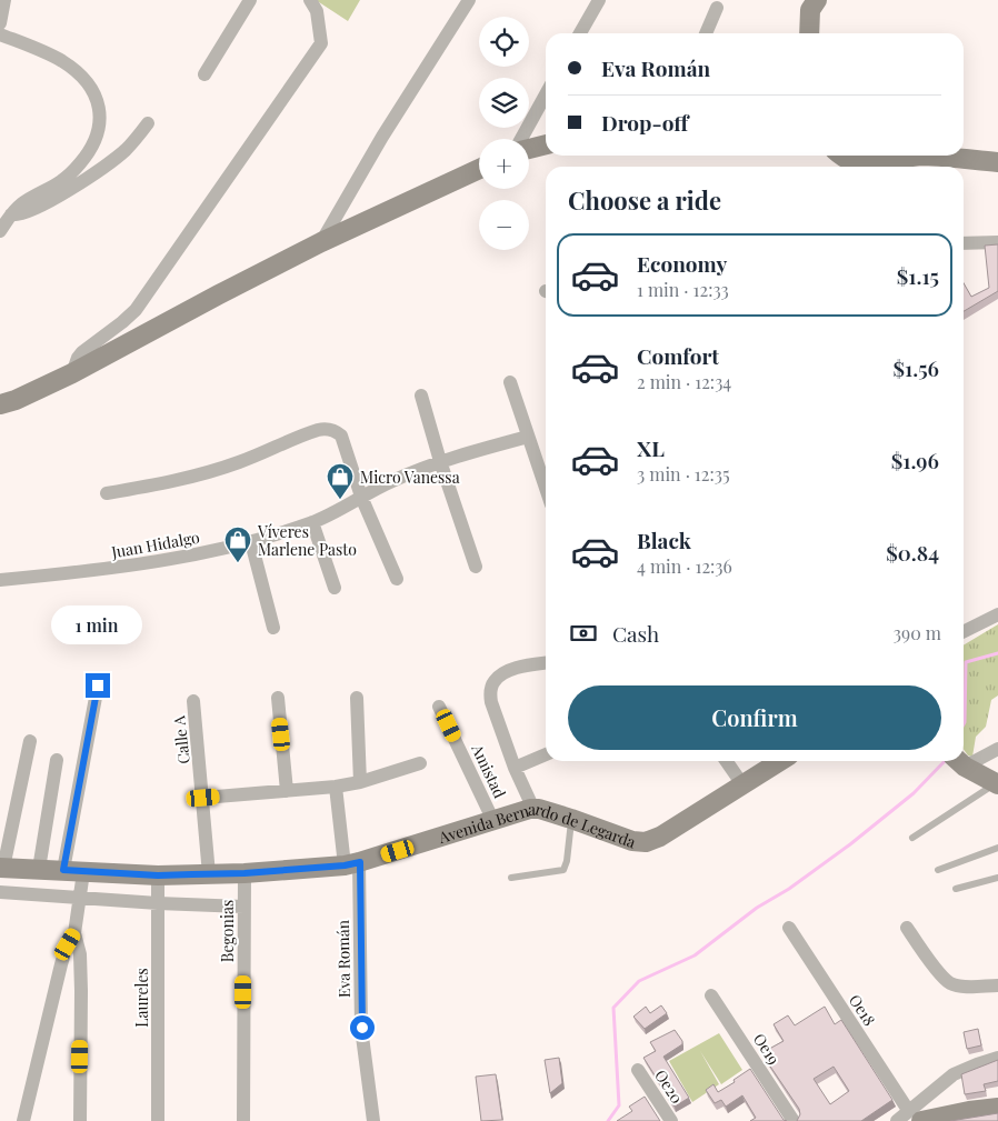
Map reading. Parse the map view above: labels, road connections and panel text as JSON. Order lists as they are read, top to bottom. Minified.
{"streets":{"street":["Juan Hidalgo","Calle A","Amistad","Avenida Bernardo de Legarda","Begonias","Eva Román","Laureles","Oe18","Oe19","Oe20"]},"crossings":[["Calle A","Avenida Bernardo de Legarda"],["Amistad","Avenida Bernardo de Legarda"],["Avenida Bernardo de Legarda","Begonias"],["Avenida Bernardo de Legarda","Eva Román"],["Avenida Bernardo de Legarda","Laureles"]],"places":{"shop":["Micro Vanessa","Víveres Marlene Pasto"]},"page":{"map_buttons":["+","−"],"banner":["Eva Román","Drop-off"],"heading":"Choose a ride","list":[{"name":"Economy","note":"1 min · 12:33","value":"$1.15"},{"name":"Comfort","note":"2 min · 12:34","value":"$1.56"},{"name":"XL","note":"3 min · 12:35","value":"$1.96"},{"name":"Black","note":"4 min · 12:36","value":"$0.84"}],"pay":["Cash","390 m"],"bubble":"1 min","buttons":"Confirm"}}
